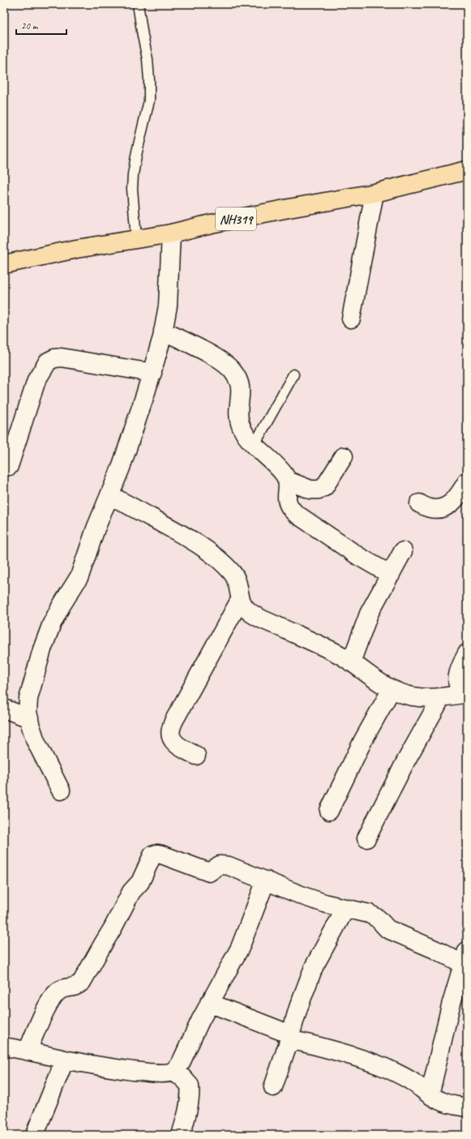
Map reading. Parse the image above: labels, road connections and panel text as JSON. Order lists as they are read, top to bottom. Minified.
{"streets":{"highway":["NH319"]},"scale_bar":"20 m"}
